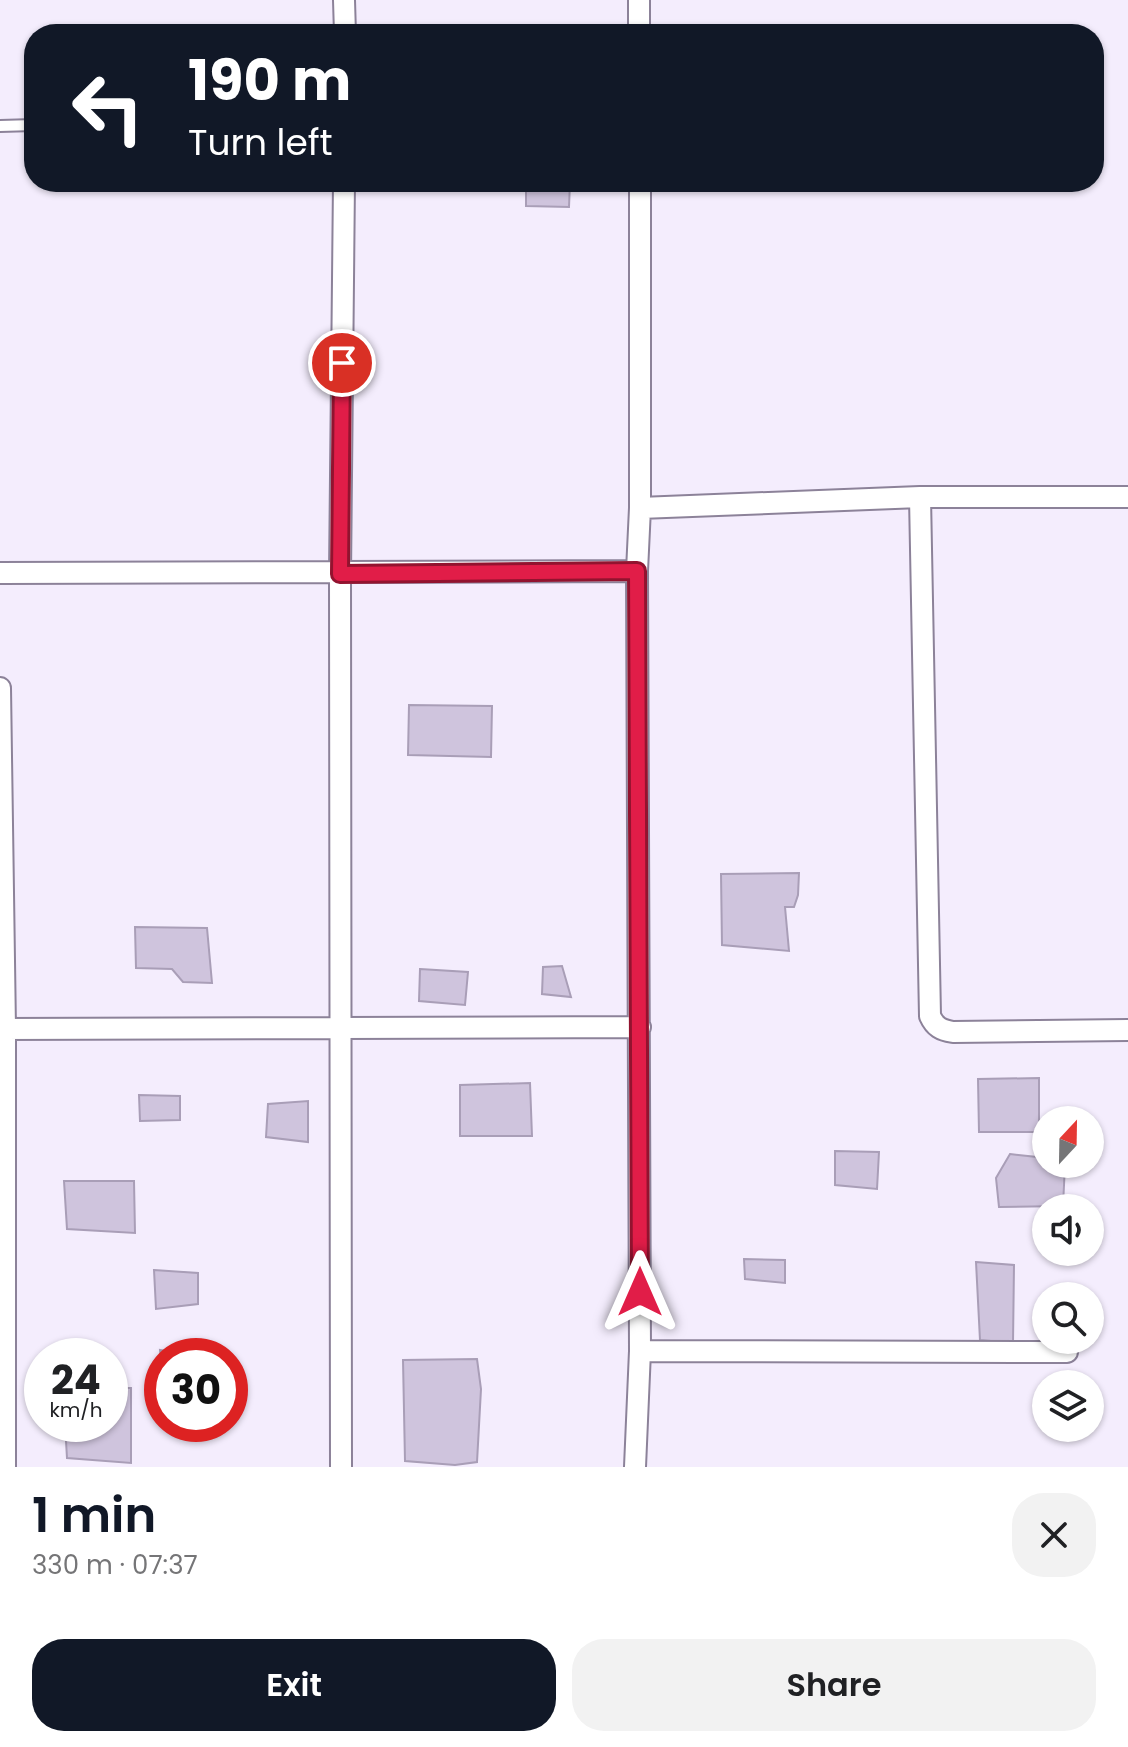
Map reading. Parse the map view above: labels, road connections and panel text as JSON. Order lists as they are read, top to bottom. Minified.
{"north":"top","page":{"turn":["190 m","Turn left"],"speed":"24 km/h","limit":"30","heading":["1 min","330 m · 07:37"],"buttons":["Exit","Share"]}}
